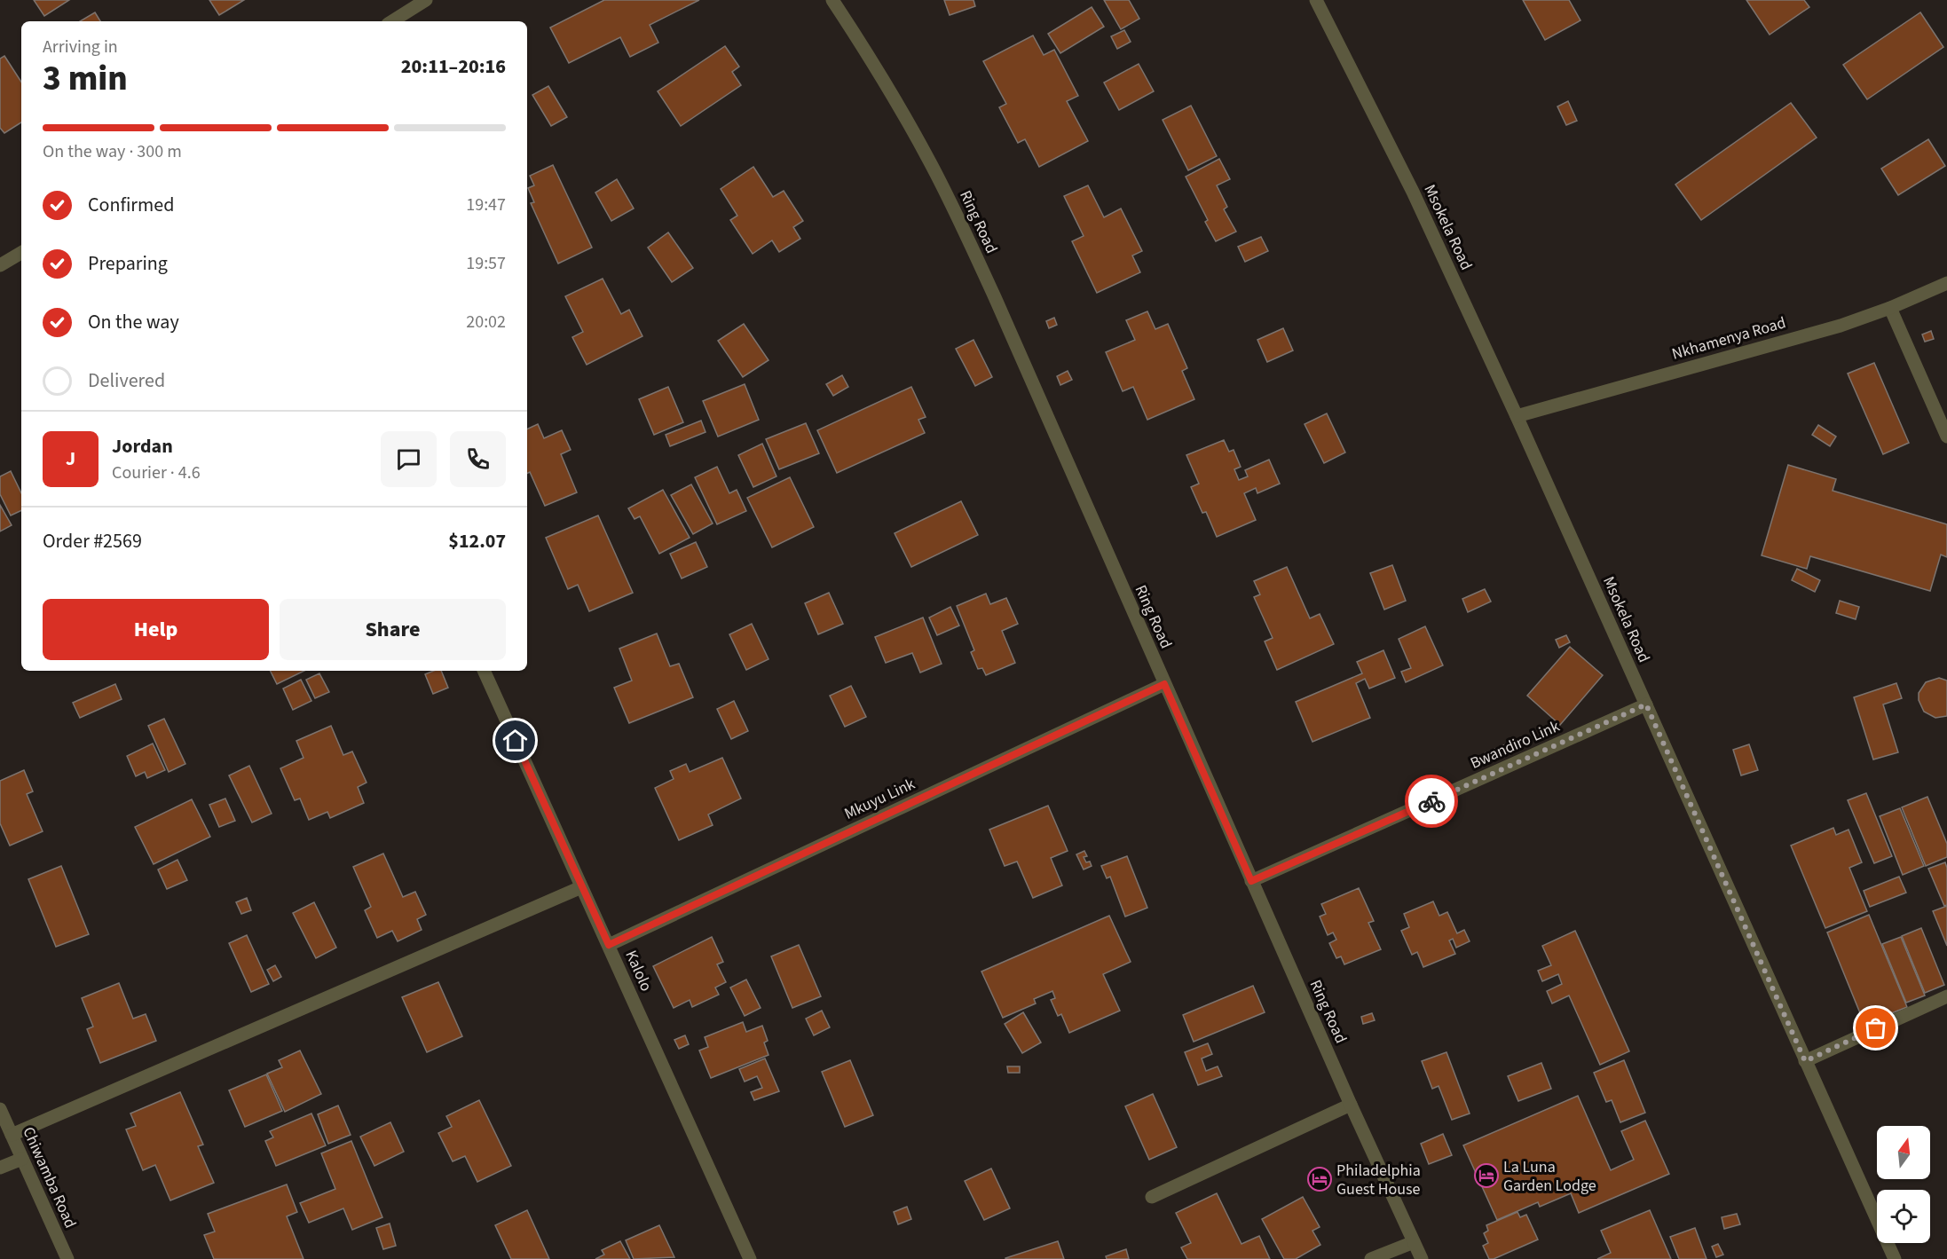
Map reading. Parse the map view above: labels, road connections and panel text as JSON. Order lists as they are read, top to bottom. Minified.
{"streets":{"street":["Ring Road","Msokela Road","Nkhamenya Road","Bwandiro Link","Mkuyu Link","Kalolo","Chiwamba Road"]},"crossings":[["Ring Road","Bwandiro Link"],["Ring Road","Mkuyu Link"],["Msokela Road","Nkhamenya Road"],["Msokela Road","Bwandiro Link"],["Mkuyu Link","Kalolo"]],"places":{"hotel":["La Luna Garden Lodge","Philadelphia Guest House"]},"north":"top","page":{"heading":["3 min","Arriving in","20:11–20:16"],"panel":["Jordan","Courier · 4.6","Order #2569","$12.07"],"bar":"On the way · 300 m","list":[["Confirmed","19:47"],["Preparing","19:57"],["On the way","20:02"],"Delivered"],"round":"J","buttons":["Help","Share"]}}
